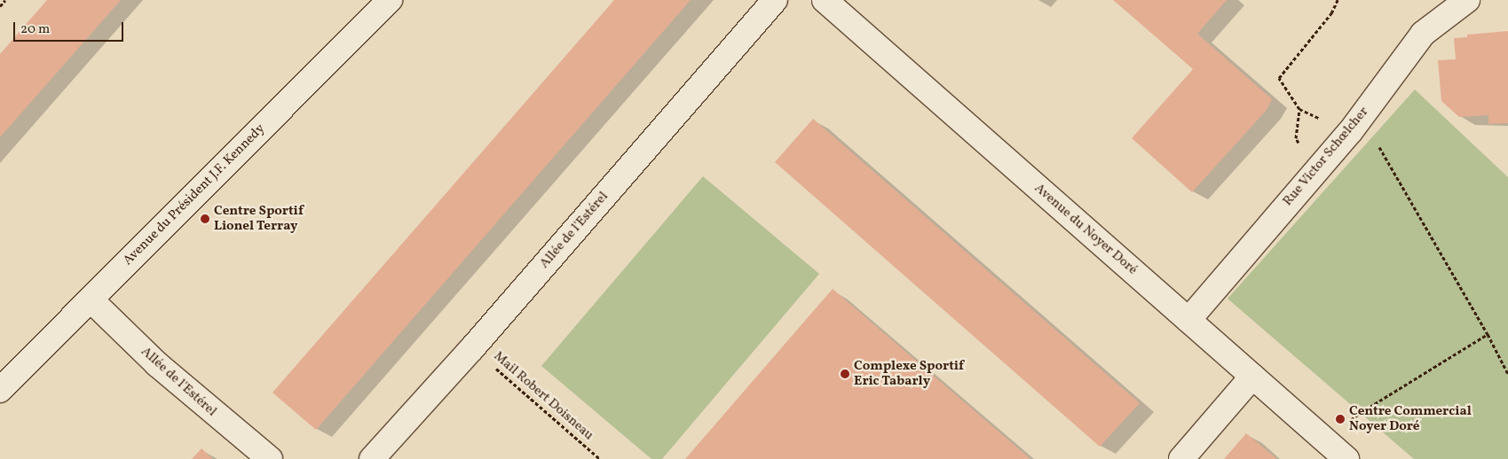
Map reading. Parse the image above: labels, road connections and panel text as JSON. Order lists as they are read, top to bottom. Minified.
{"streets":{"street":["Rue Victor Schœlcher","Avenue du Président J.F. Kennedy","Avenue du Noyer Doré","Allée de l'Estérel"],"path":["Mail Robert Doisneau"]},"crossings":[["Rue Victor Schœlcher","Avenue du Noyer Doré"],["Avenue du Président J.F. Kennedy","Allée de l'Estérel"],["Allée de l'Estérel","Mail Robert Doisneau"]],"places":["Centre Sportif Lionel Terray","Complexe Sportif Eric Tabarly","Centre Commercial Noyer Doré"],"scale_bar":"20 m"}
